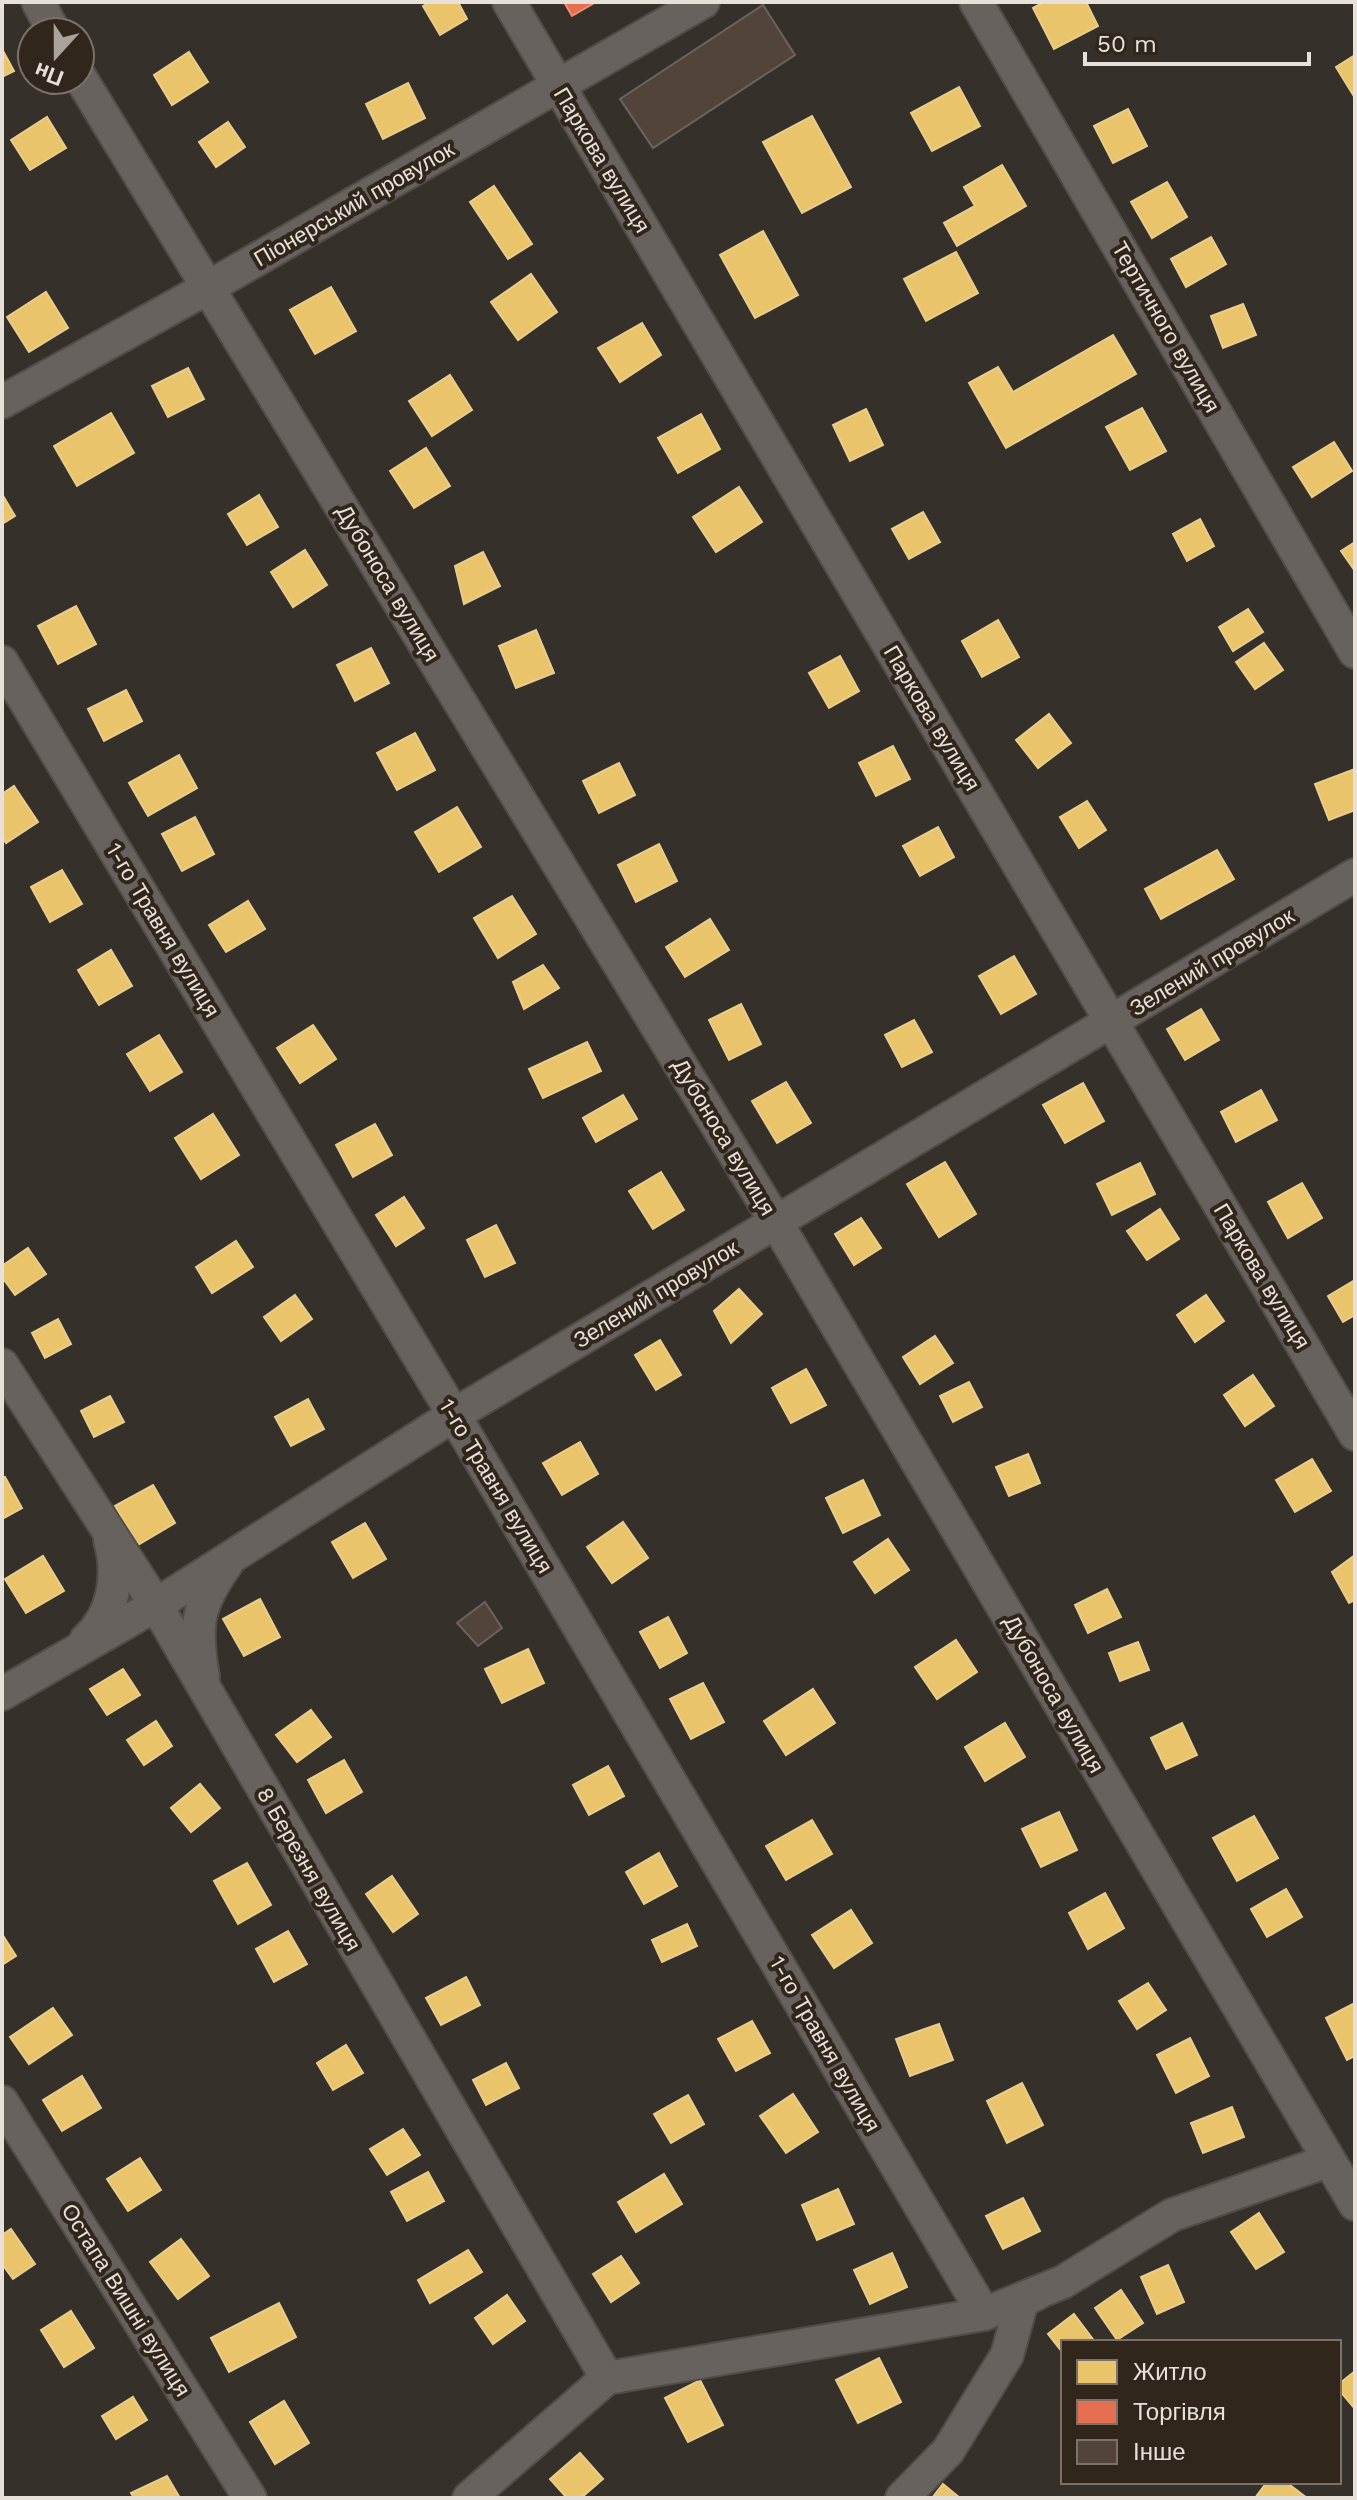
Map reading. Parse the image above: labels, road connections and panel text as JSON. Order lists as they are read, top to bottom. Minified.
{"streets":{"street":["Паркова вулиця","Піонерський провулок","Тертичного вулиця","Дубоноса вулиця","1-го Травня вулиця","Зелений провулок","8 Березня вулиця","Остапа Вишні вулиця"]},"crossings":[["Паркова вулиця","Піонерський провулок"],["Паркова вулиця","Зелений провулок"],["Піонерський провулок","Дубоноса вулиця"],["Дубоноса вулиця","Зелений провулок"],["1-го Травня вулиця","Зелений провулок"],["Зелений провулок","8 Березня вулиця"]],"legend":["Житло","Торгівля","Інше"],"scale_bar":"50 m","north":"bottom"}
